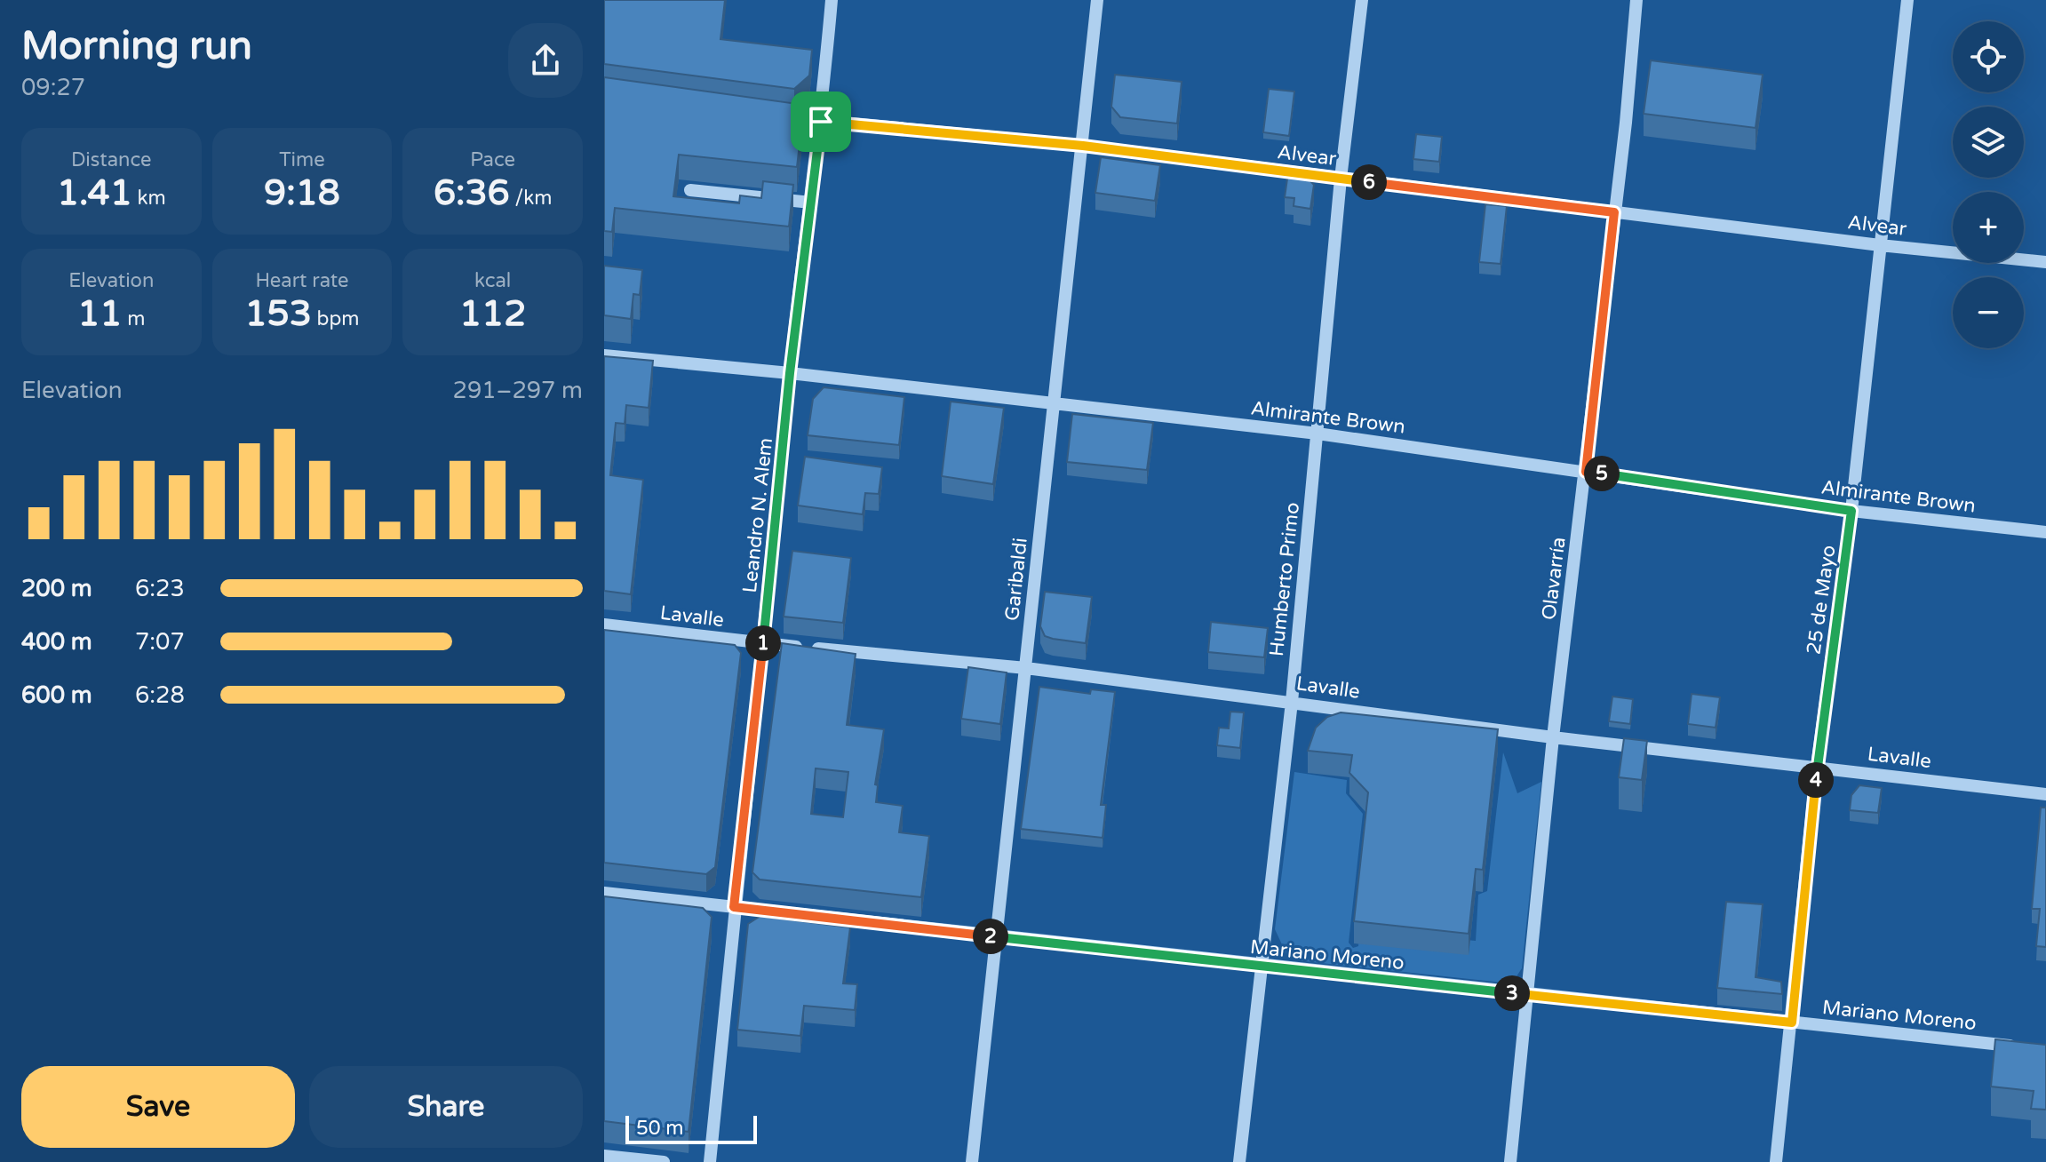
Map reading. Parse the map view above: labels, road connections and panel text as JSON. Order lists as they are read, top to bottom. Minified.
{"streets":{"street":["Alvear","Almirante Brown","Leandro N. Alem","Olavarría","Garibaldi","Humberto Primo","25 de Mayo","Lavalle","Mariano Moreno"]},"crossings":[["Alvear","Leandro N. Alem"],["Alvear","Olavarría"],["Alvear","Garibaldi"],["Alvear","Humberto Primo"],["Alvear","25 de Mayo"],["Almirante Brown","Leandro N. Alem"],["Almirante Brown","Olavarría"],["Almirante Brown","Garibaldi"],["Almirante Brown","Humberto Primo"],["Almirante Brown","25 de Mayo"],["Leandro N. Alem","Lavalle"],["Leandro N. Alem","Mariano Moreno"],["Olavarría","Lavalle"],["Olavarría","Mariano Moreno"],["Garibaldi","Lavalle"],["Garibaldi","Mariano Moreno"],["Humberto Primo","Lavalle"],["Humberto Primo","Mariano Moreno"],["25 de Mayo","Lavalle"],["25 de Mayo","Mariano Moreno"]],"scale_bar":"50 m","page":{"heading":["Morning run","09:27"],"map_buttons":["+","−"],"stats":[["Distance","1.41 km"],["Time","9:18"],["Pace","6:36 /km"],["Elevation","11 m"],["Heart rate","153 bpm"],["kcal","112"]],"pins":["6","5","1","4","2","3"],"chart":["Elevation","291–297 m"],"list":[{"name":"200 m","note":"6:23"},{"name":"400 m","note":"7:07"},{"name":"600 m","note":"6:28"}],"buttons":["Save","Share"],"scale":"50 m"}}
